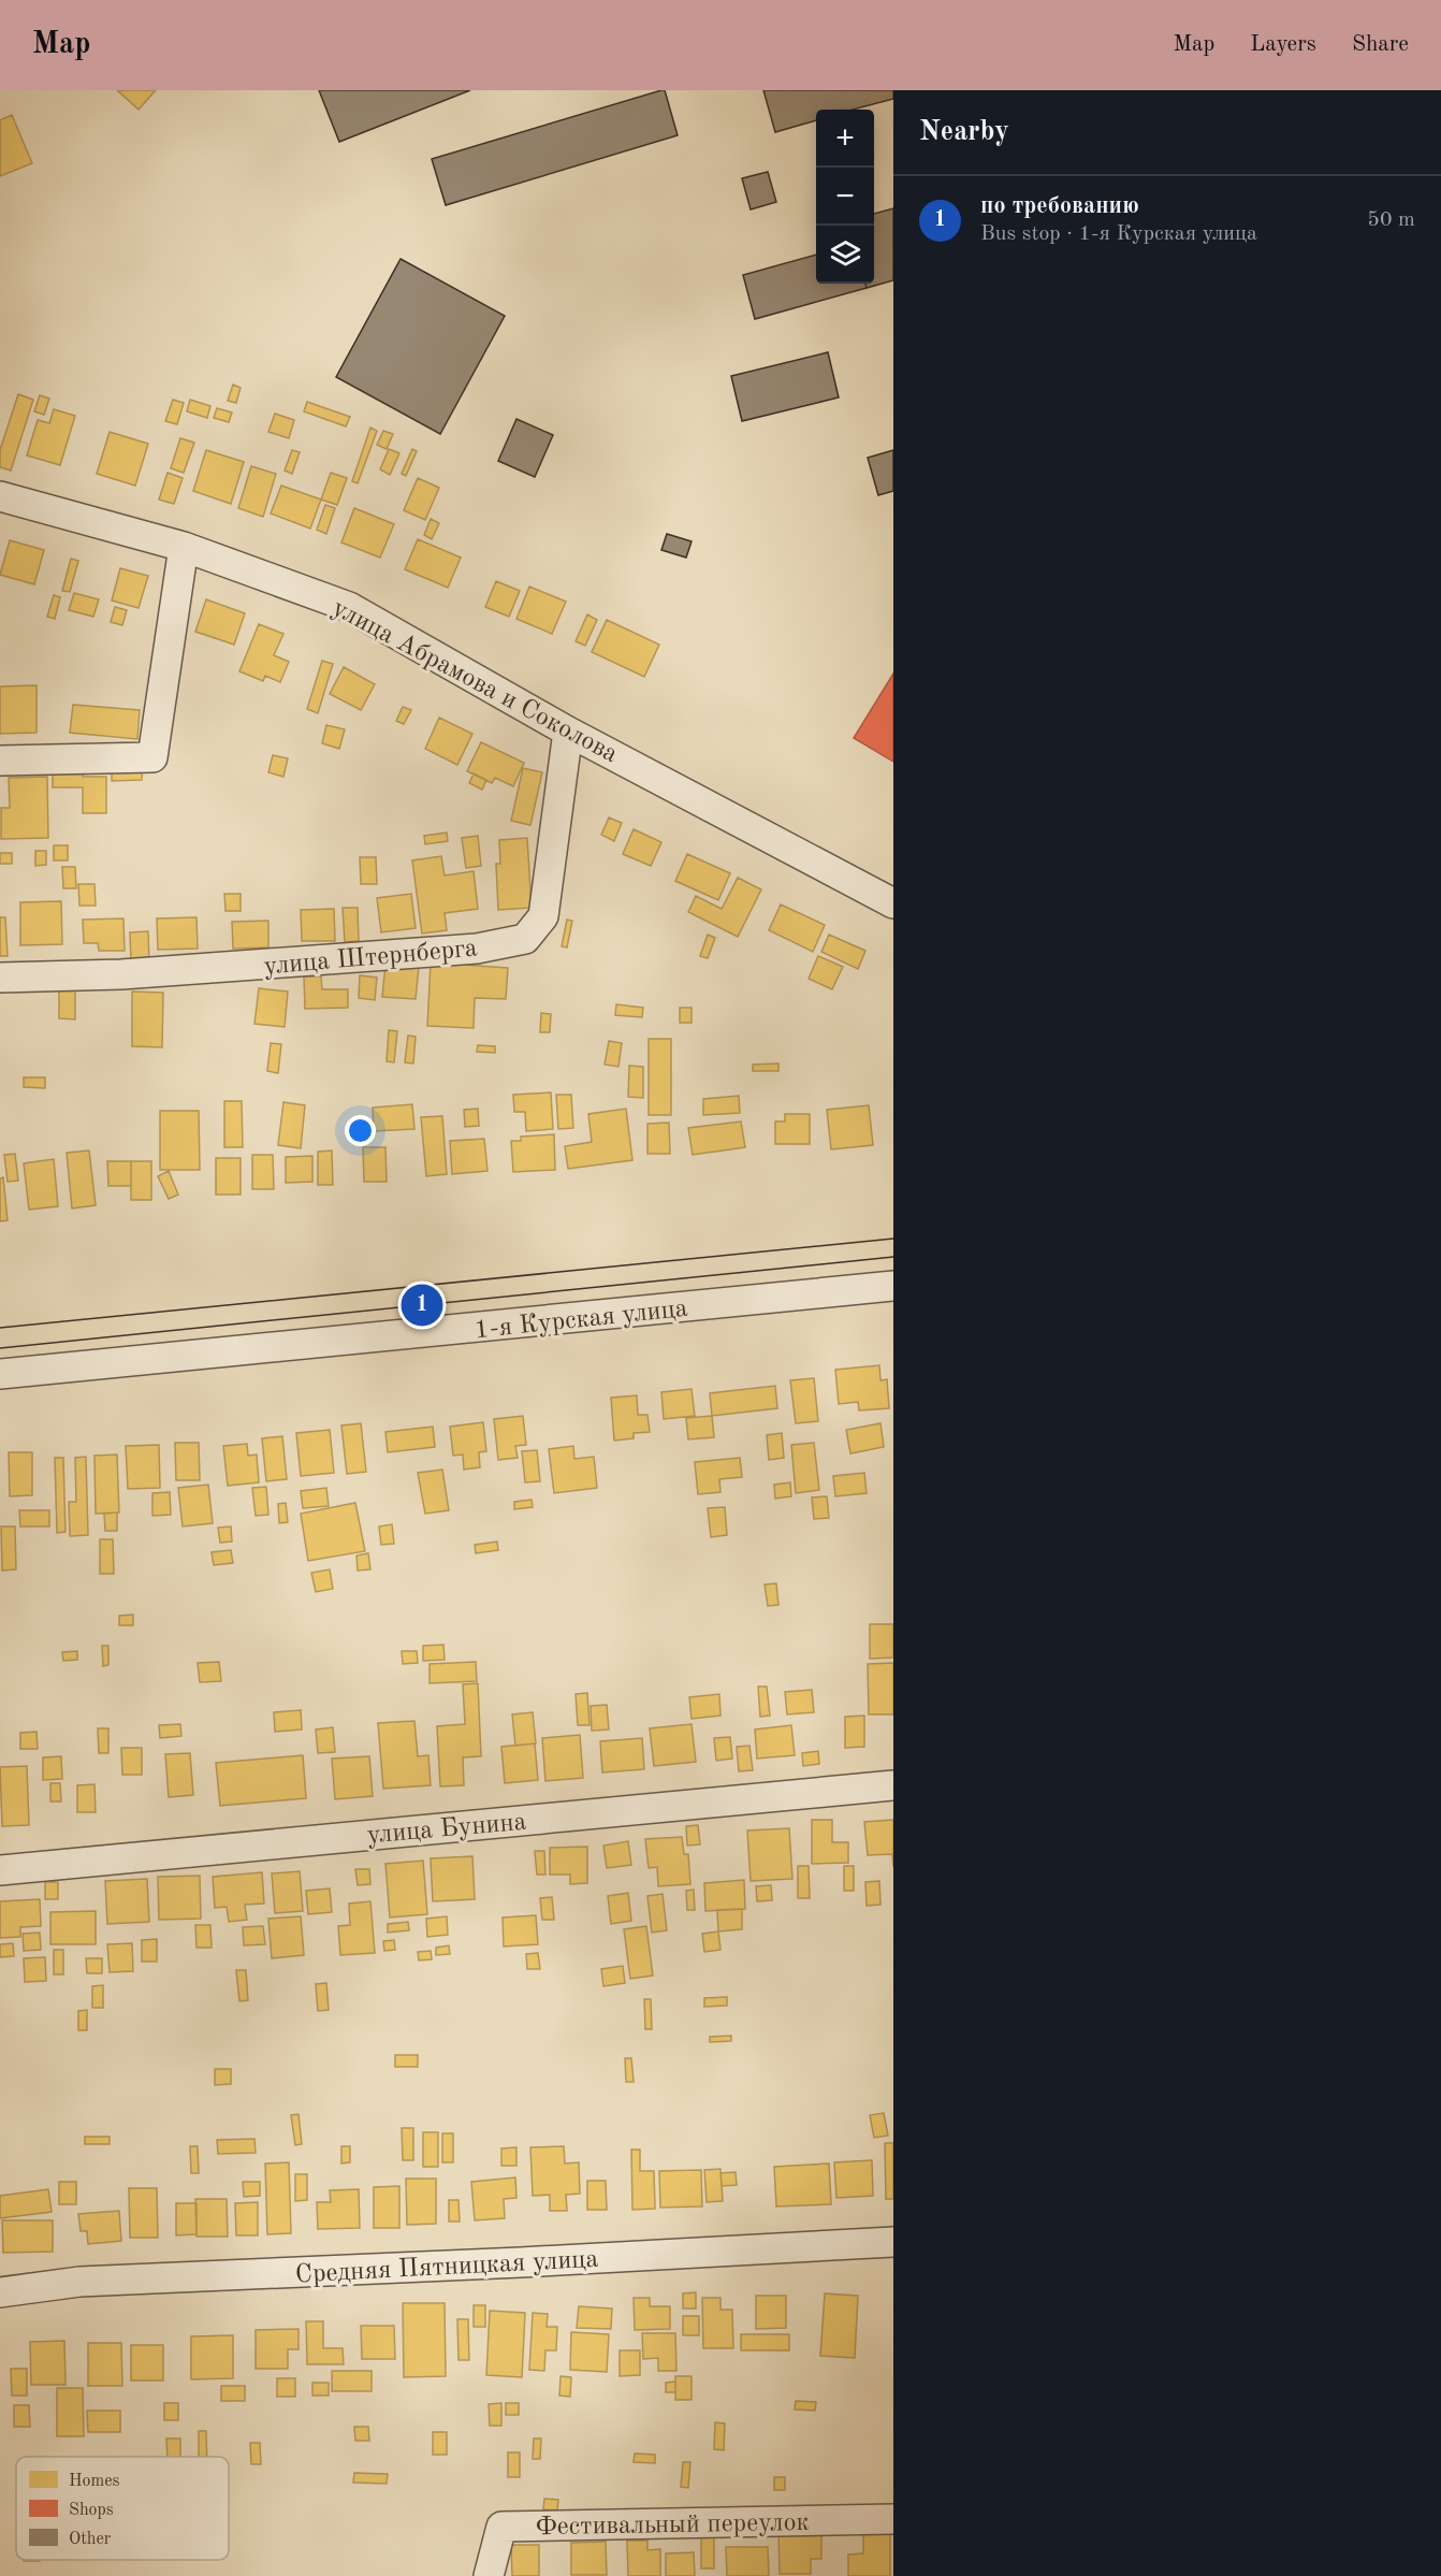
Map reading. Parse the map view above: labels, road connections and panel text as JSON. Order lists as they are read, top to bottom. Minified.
{"streets":{"street":["улица Абрамова и Соколова","улица Штернберга","1-я Курская улица","улица Бунина","Средняя Пятницкая улица","Фестивальный переулок"]},"crossings":[["улица Абрамова и Соколова","улица Штернберга"]],"legend":["Homes","Shops","Other"],"page":{"header":"Map","nav":["Map","Layers","Share"],"heading":"Nearby","map_buttons":["+","−"],"list":[{"mark":"1","name":"по требованию","note":"Bus stop · 1-я Курская улица","value":"50 m"}],"pins":"1"}}
